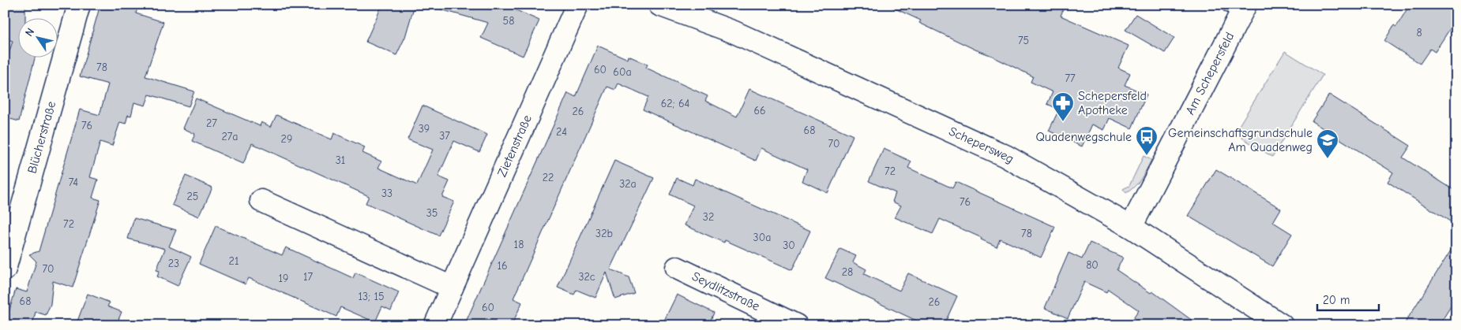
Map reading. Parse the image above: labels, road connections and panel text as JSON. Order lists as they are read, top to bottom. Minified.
{"streets":{"street":["Am Schepersfeld","Blücherstraße","Schepersweg","Zietenstraße","Seydlitzstraße"]},"crossings":[["Am Schepersfeld","Schepersweg"]],"places":{"pharmacy":["Schepersfeld Apotheke"],"bus stop":["Quadenwegschule"],"school or university":["Gemeinschaftsgrundschule Am Quadenweg"]},"house_numbers":["58","8","75","78","60","60a","77","62; 64","66","26","27","76","39","68","24","37","27a","29","70","31","72","22","74","32a","33","25","76","35","32","72","32b","78","30a","18","30","21","23","80","16","70","28","17","32c","19","13; 15","68","26","60"],"scale_bar":"20 m","north":"top left"}
